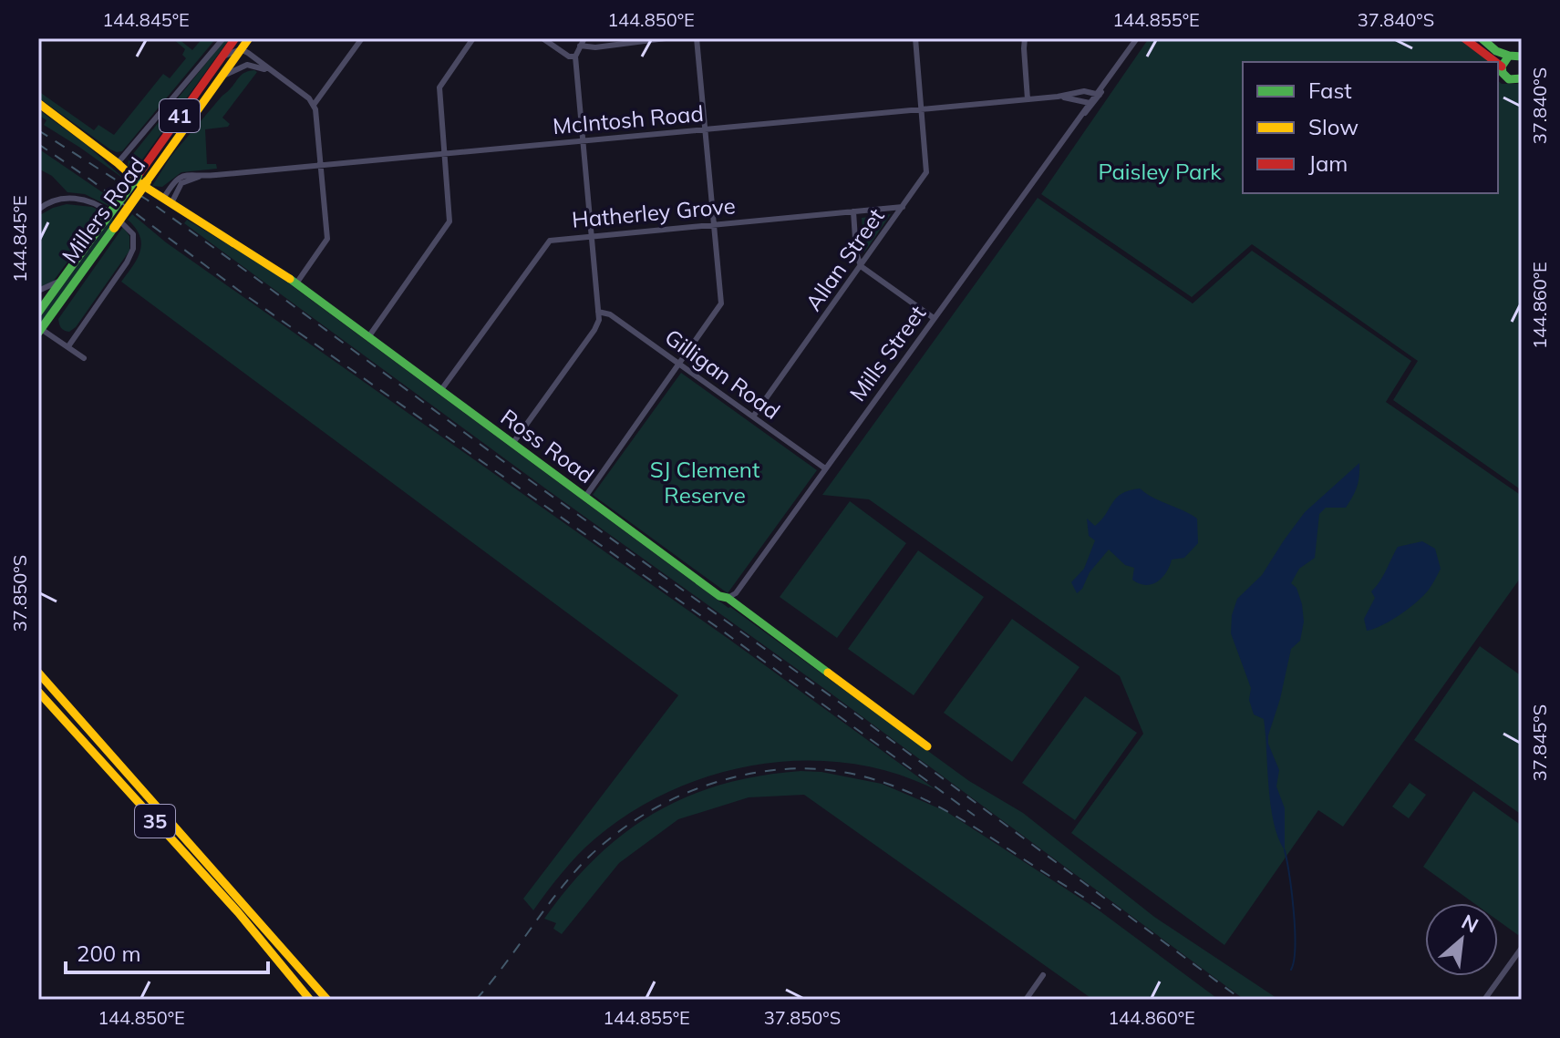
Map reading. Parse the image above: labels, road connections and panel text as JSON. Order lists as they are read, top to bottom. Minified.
{"streets":{"main road":["41","Millers Road","Ross Road","35"],"street":["McIntosh Road","Hatherley Grove","Allan Street","Mills Street","Gilligan Road"]},"crossings":[["McIntosh Road","Allan Street"],["McIntosh Road","Mills Street"],["McIntosh Road","Ross Road"],["Millers Road","Ross Road"],["Hatherley Grove","Allan Street"],["Hatherley Grove","Ross Road"],["Allan Street","Gilligan Road"],["Mills Street","Gilligan Road"],["Mills Street","Ross Road"]],"parks":["Paisley Park","SJ Clement Reserve"],"legend":["Fast","Slow","Jam"],"scale_bar":"200 m","north":"top right","coordinates":["144.845°E","144.850°E","144.855°E","37.840°S","144.860°E","37.850°S","37.845°S"]}
